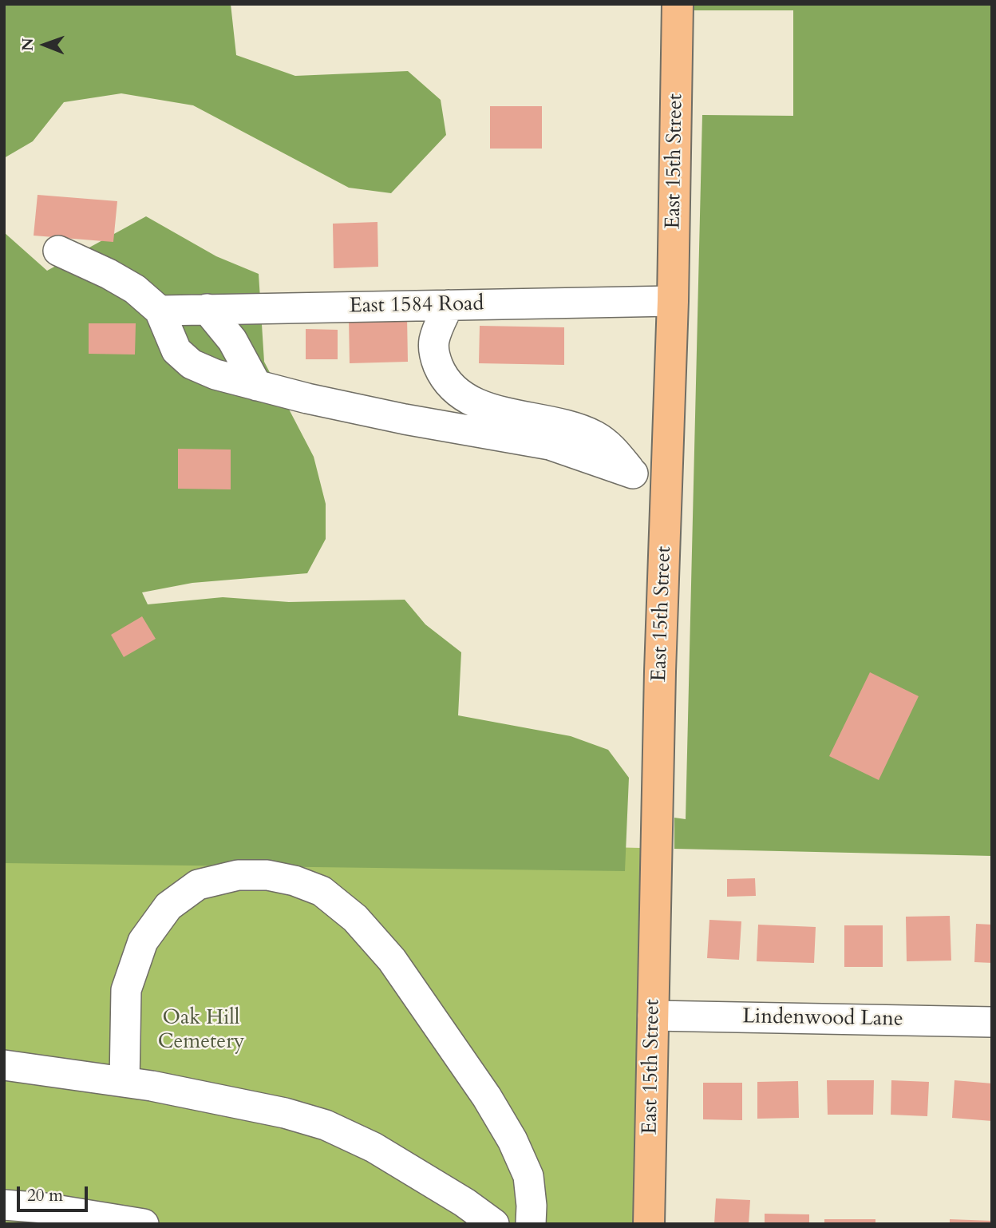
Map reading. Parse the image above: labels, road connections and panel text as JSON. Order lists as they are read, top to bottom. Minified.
{"streets":{"main road":["East 15th Street"],"street":["East 1584 Road","Lindenwood Lane"]},"crossings":[["East 15th Street","East 1584 Road"],["East 15th Street","Lindenwood Lane"]],"parks":["Oak Hill Cemetery"],"scale_bar":"20 m","north":"left"}
